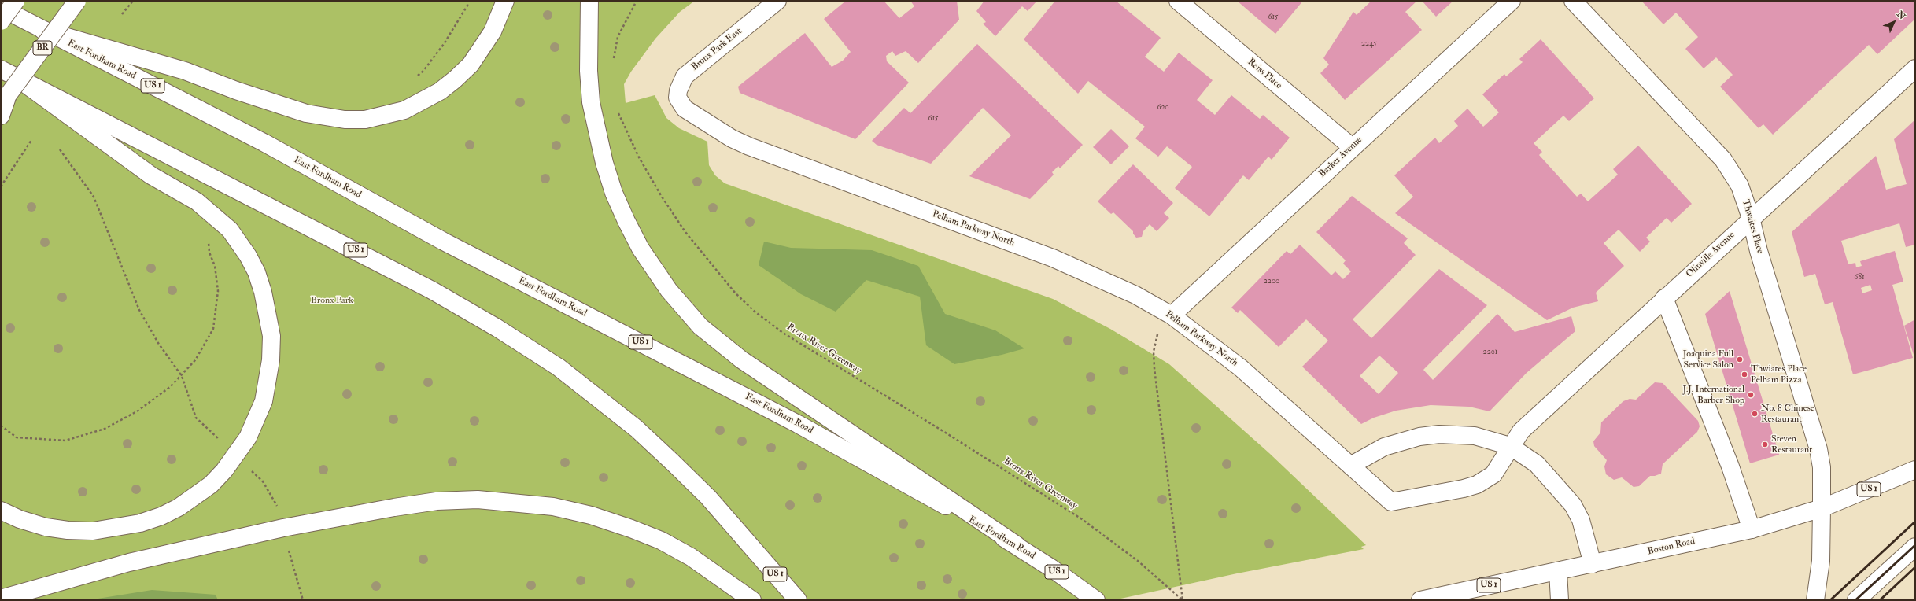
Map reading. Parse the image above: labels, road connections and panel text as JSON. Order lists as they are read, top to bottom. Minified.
{"streets":{"main road":["BR","Bronx Park East","East Fordham Road","Reiss Place","US 1","Barker Avenue","Thwaites Place","Pelham Parkway North","Olinville Avenue","Boston Road"],"path":["Bronx River Greenway"]},"crossings":[["Bronx Park East","Pelham Parkway North"],["Reiss Place","Barker Avenue"],["Barker Avenue","Pelham Parkway North"],["Thwaites Place","Olinville Avenue"],["Thwaites Place","Boston Road"],["Pelham Parkway North","Olinville Avenue"]],"parks":["Bronx Park"],"places":["Joaquina Full Service Salon","Thwiates Place Pelham Pizza","J.J. International Barber Shop","No. 8 Chinese Restaurant","Steven Restaurant"],"house_numbers":["615","2245","620","615","681","2200","2201"],"north":"top right"}
